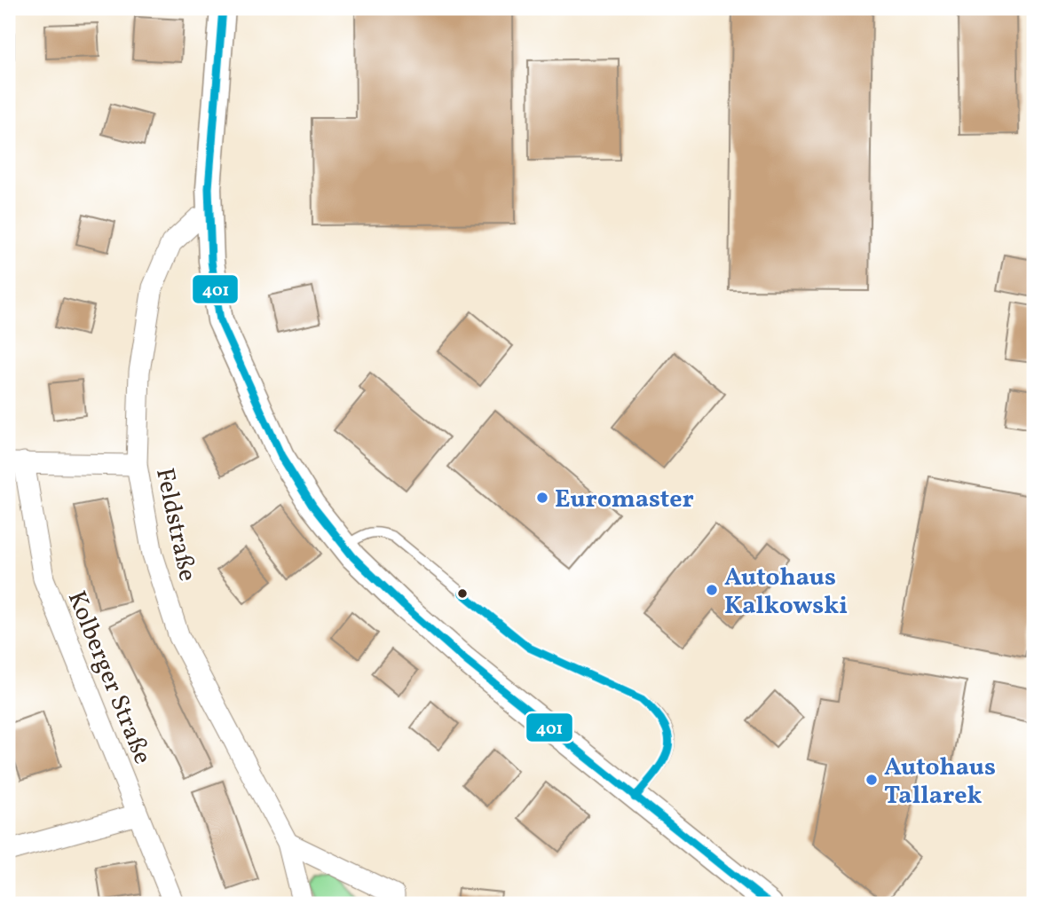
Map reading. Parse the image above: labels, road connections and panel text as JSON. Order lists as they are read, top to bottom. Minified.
{"streets":{"street":["Feldstraße","Kolberger Straße"]},"places":["Euromaster","Autohaus Kalkowski","Autohaus Tallarek"],"lines":["transit line 401"]}
